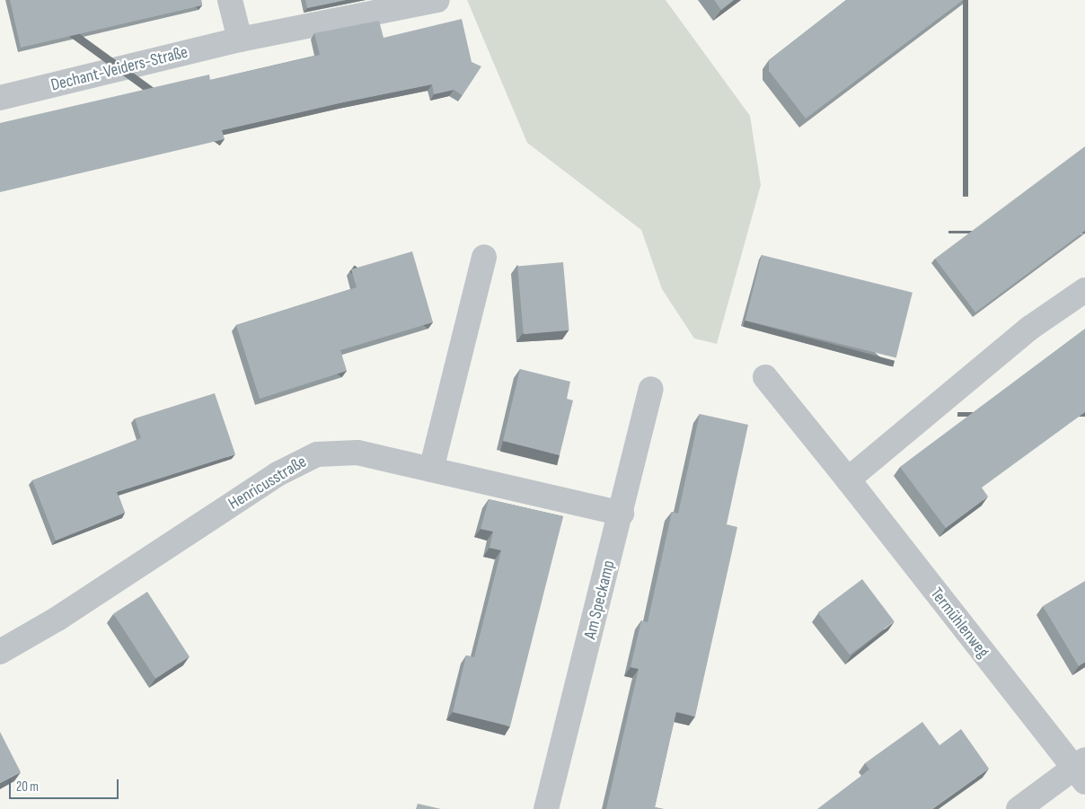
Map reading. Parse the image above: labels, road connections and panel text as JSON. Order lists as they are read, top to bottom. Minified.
{"streets":{"street":["Dechant-Veiders-Straße","Henricusstraße","Am Speckamp","Termühlenweg"]},"crossings":[["Henricusstraße","Am Speckamp"]],"scale_bar":"20 m"}
